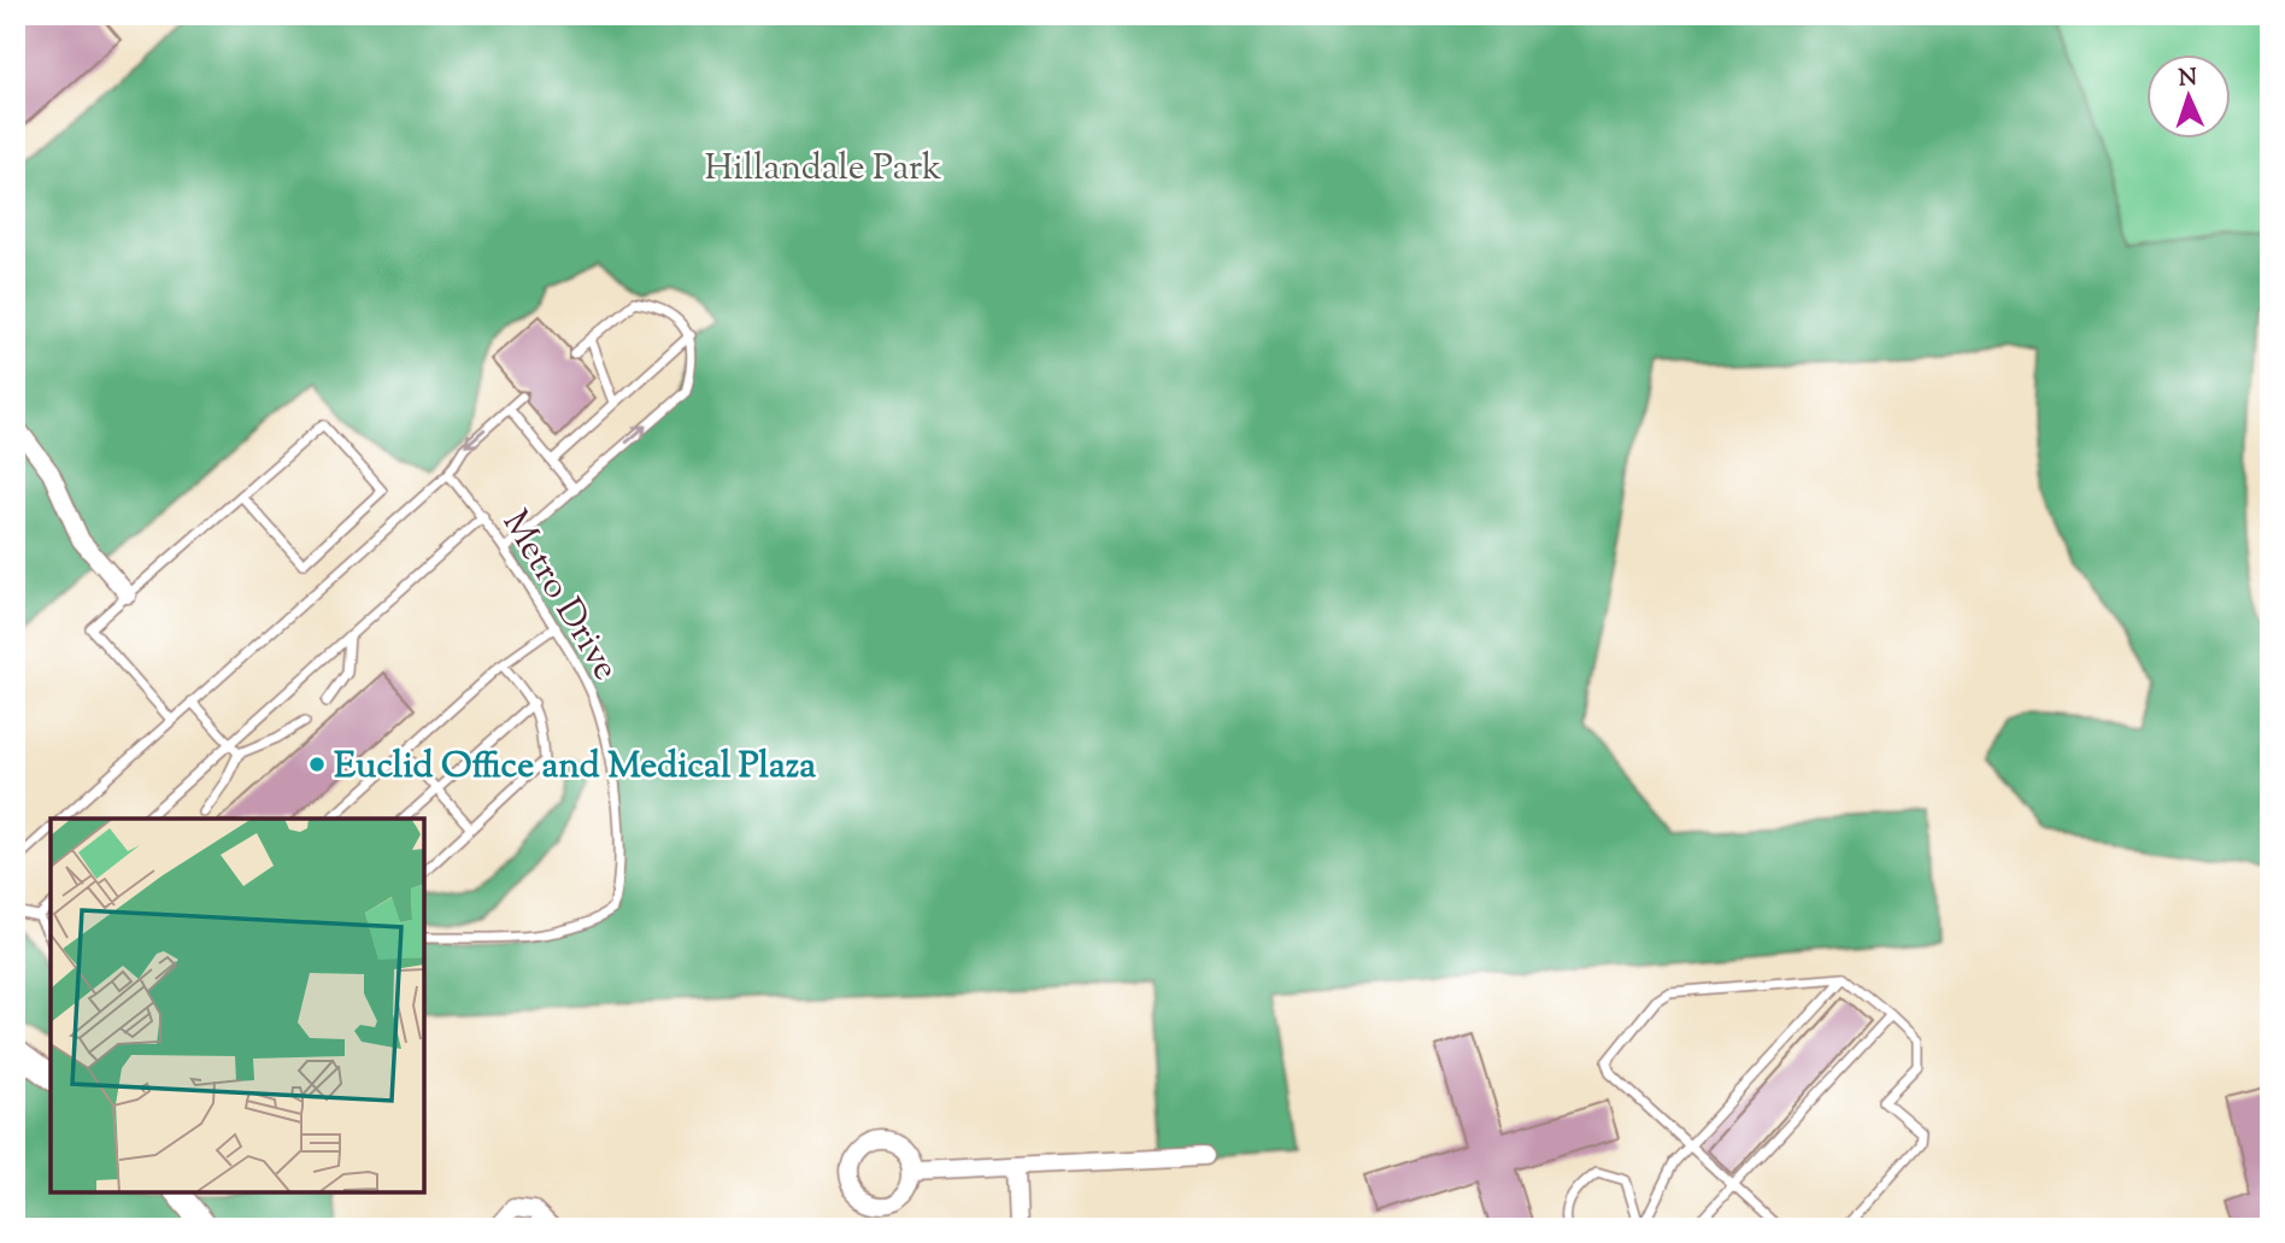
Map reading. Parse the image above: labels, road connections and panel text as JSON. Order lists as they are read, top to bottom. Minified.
{"streets":{"lane":["Metro Drive"]},"parks":["Hillandale Park"],"places":["Euclid Office and Medical Plaza"],"north":"top"}
